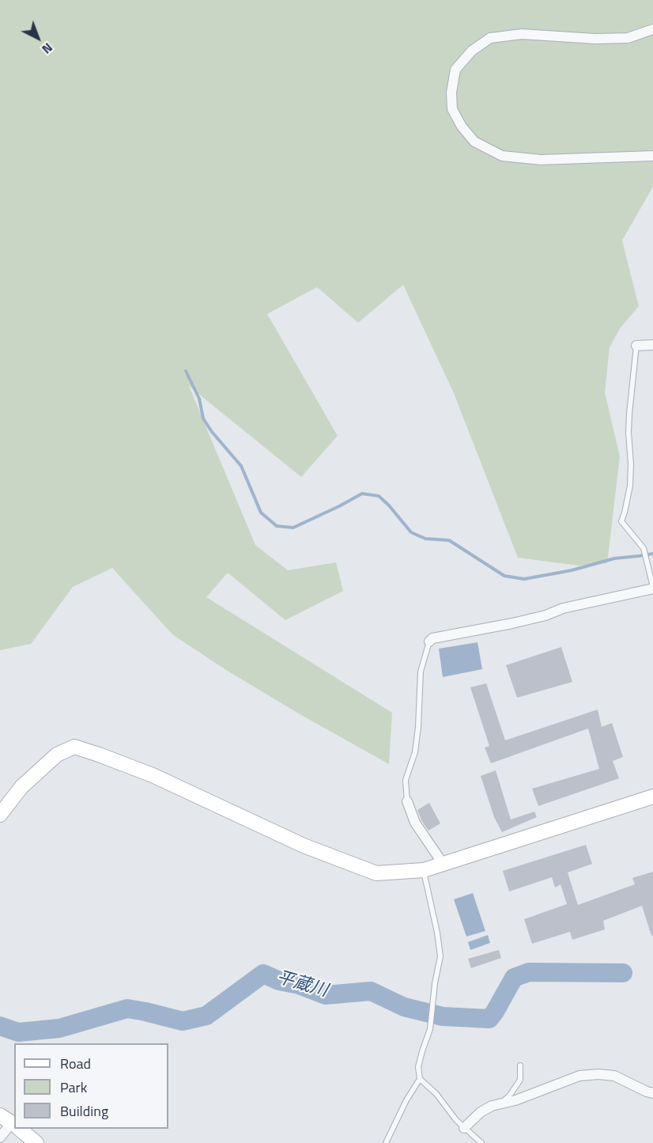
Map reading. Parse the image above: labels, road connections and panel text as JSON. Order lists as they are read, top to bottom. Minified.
{"water":["平蔵川"],"legend":["Road","Park","Building"],"north":"bottom right"}
